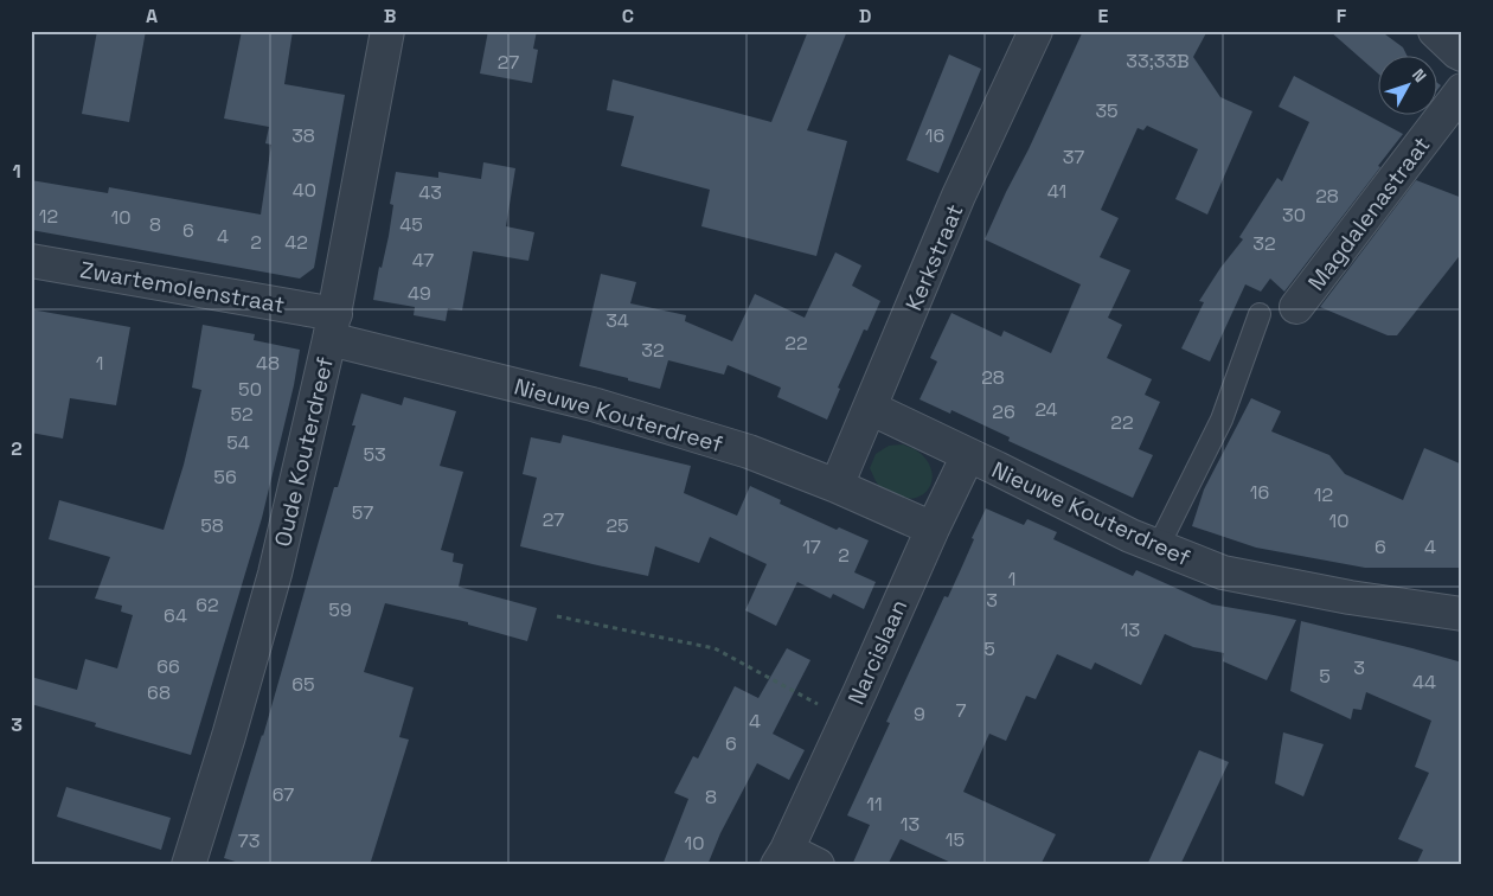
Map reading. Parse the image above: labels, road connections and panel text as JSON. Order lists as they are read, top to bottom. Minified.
{"streets":{"street":["Magdalenastraat","Kerkstraat","Zwartemolenstraat","Nieuwe Kouterdreef","Oude Kouterdreef","Narcislaan"]},"crossings":[["Kerkstraat","Nieuwe Kouterdreef"],["Zwartemolenstraat","Nieuwe Kouterdreef"],["Zwartemolenstraat","Oude Kouterdreef"],["Nieuwe Kouterdreef","Oude Kouterdreef"],["Nieuwe Kouterdreef","Narcislaan"]],"house_numbers":["33;33B","27","35","38","16","37","40","41","43","28","30","12","10","8","45","6","4","2","42","32","47","49","34","22","32","1","48","28","50","24","26","52","22","54","53","56","16","12","57","27","10","58","25","17","6","4","2","1","3","62","59","64","13","5","66","3","5","44","65","68","7","9","4","6","67","8","11","13","15","73","10"],"north":"top right","grid":{"columns":["A","B","C","D","E","F"],"rows":["1","2","3"]}}
